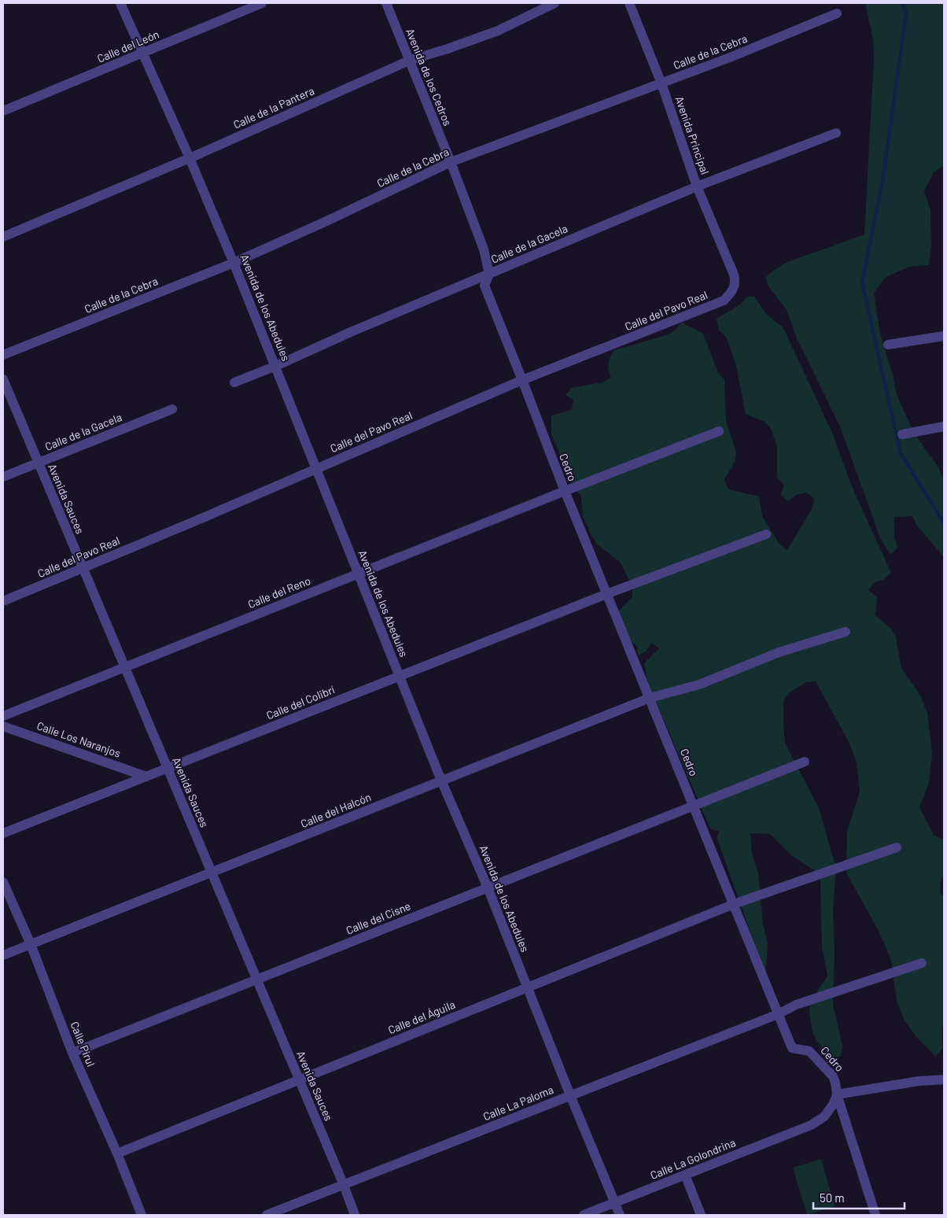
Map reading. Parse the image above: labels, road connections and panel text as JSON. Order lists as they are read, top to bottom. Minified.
{"streets":{"street":["Calle del León","Calle de la Cebra","Avenida de los Cedros","Calle de la Pantera","Avenida Principal","Calle de la Gacela","Avenida de los Abedules","Calle del Pavo Real","Cedro","Avenida Sauces","Calle del Reno","Calle del Colibrí","Calle Los Naranjos","Calle del Halcón","Calle del Cisne","Calle del Águila","Calle Pirul","Calle La Paloma","Calle La Golondrina"]},"crossings":[["Calle del León","Avenida de los Abedules"],["Calle de la Cebra","Avenida de los Cedros"],["Calle de la Cebra","Avenida Principal"],["Calle de la Cebra","Avenida de los Abedules"],["Avenida de los Cedros","Calle de la Pantera"],["Avenida de los Cedros","Calle de la Gacela"],["Avenida de los Cedros","Calle del Pavo Real"],["Avenida de los Cedros","Cedro"],["Calle de la Pantera","Avenida de los Abedules"],["Avenida Principal","Calle de la Gacela"],["Avenida Principal","Calle del Pavo Real"],["Calle de la Gacela","Avenida de los Abedules"],["Calle de la Gacela","Avenida Sauces"],["Avenida de los Abedules","Calle del Pavo Real"],["Avenida de los Abedules","Calle del Reno"],["Avenida de los Abedules","Calle del Colibrí"],["Avenida de los Abedules","Calle del Halcón"],["Avenida de los Abedules","Calle del Cisne"],["Avenida de los Abedules","Calle del Águila"],["Avenida de los Abedules","Calle La Paloma"],["Avenida de los Abedules","Calle La Golondrina"],["Calle del Pavo Real","Cedro"],["Calle del Pavo Real","Avenida Sauces"],["Cedro","Calle del Reno"],["Cedro","Calle del Colibrí"],["Cedro","Calle del Halcón"],["Cedro","Calle del Cisne"],["Cedro","Calle del Águila"],["Cedro","Calle La Paloma"],["Cedro","Calle La Golondrina"],["Avenida Sauces","Calle del Reno"],["Avenida Sauces","Calle del Colibrí"],["Avenida Sauces","Calle del Halcón"],["Avenida Sauces","Calle del Cisne"],["Avenida Sauces","Calle del Águila"],["Avenida Sauces","Calle La Paloma"],["Calle del Colibrí","Calle Los Naranjos"],["Calle del Halcón","Calle Pirul"],["Calle del Cisne","Calle Pirul"],["Calle del Águila","Calle Pirul"]],"scale_bar":"50 m"}
